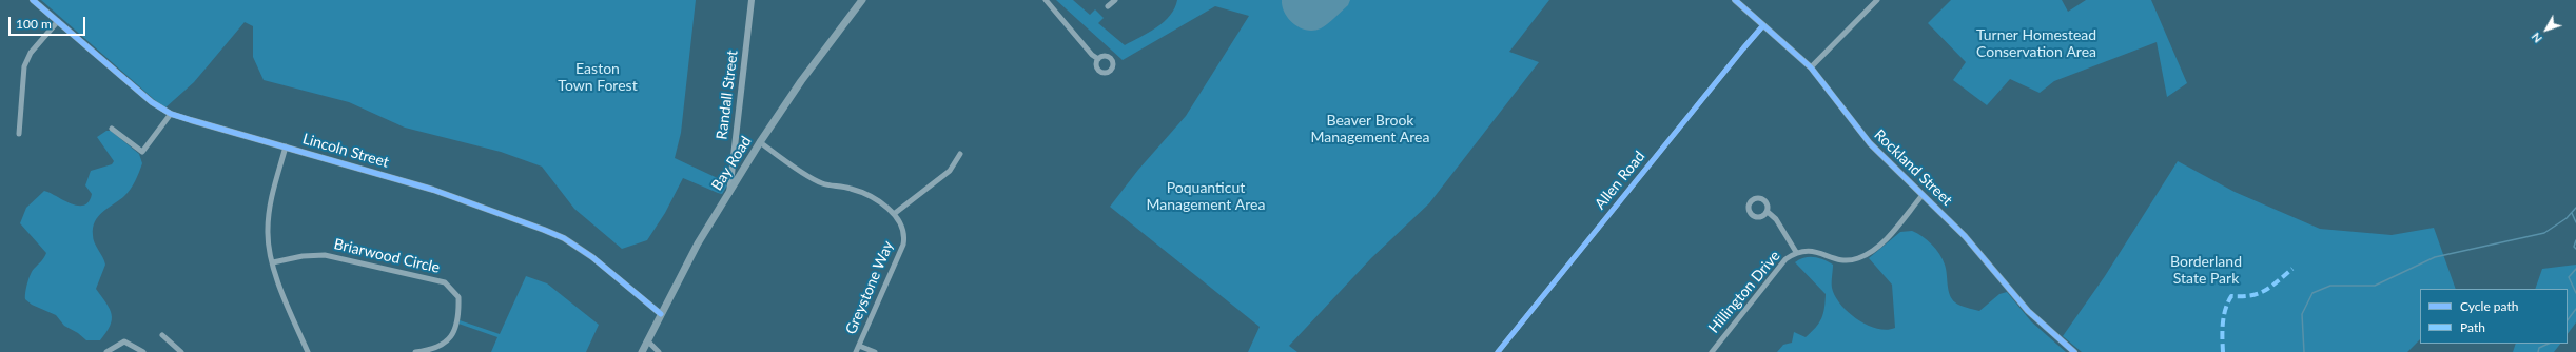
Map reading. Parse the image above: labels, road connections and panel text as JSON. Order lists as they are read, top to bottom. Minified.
{"streets":{"main road":["Bay Road"],"street":["Randall Street","Lincoln Street","Rockland Street","Allen Road","Briarwood Circle","Greystone Way","Hillington Drive"]},"crossings":[["Randall Street","Bay Road"],["Lincoln Street","Bay Road"],["Bay Road","Greystone Way"],["Rockland Street","Allen Road"],["Rockland Street","Hillington Drive"]],"parks":["Turner Homestead Conservation Area","Easton Town Forest","Beaver Brook Management Area","Poquanticut Management Area","Borderland State Park"],"legend":["Cycle path","Path"],"scale_bar":"100 m","north":"bottom left"}
